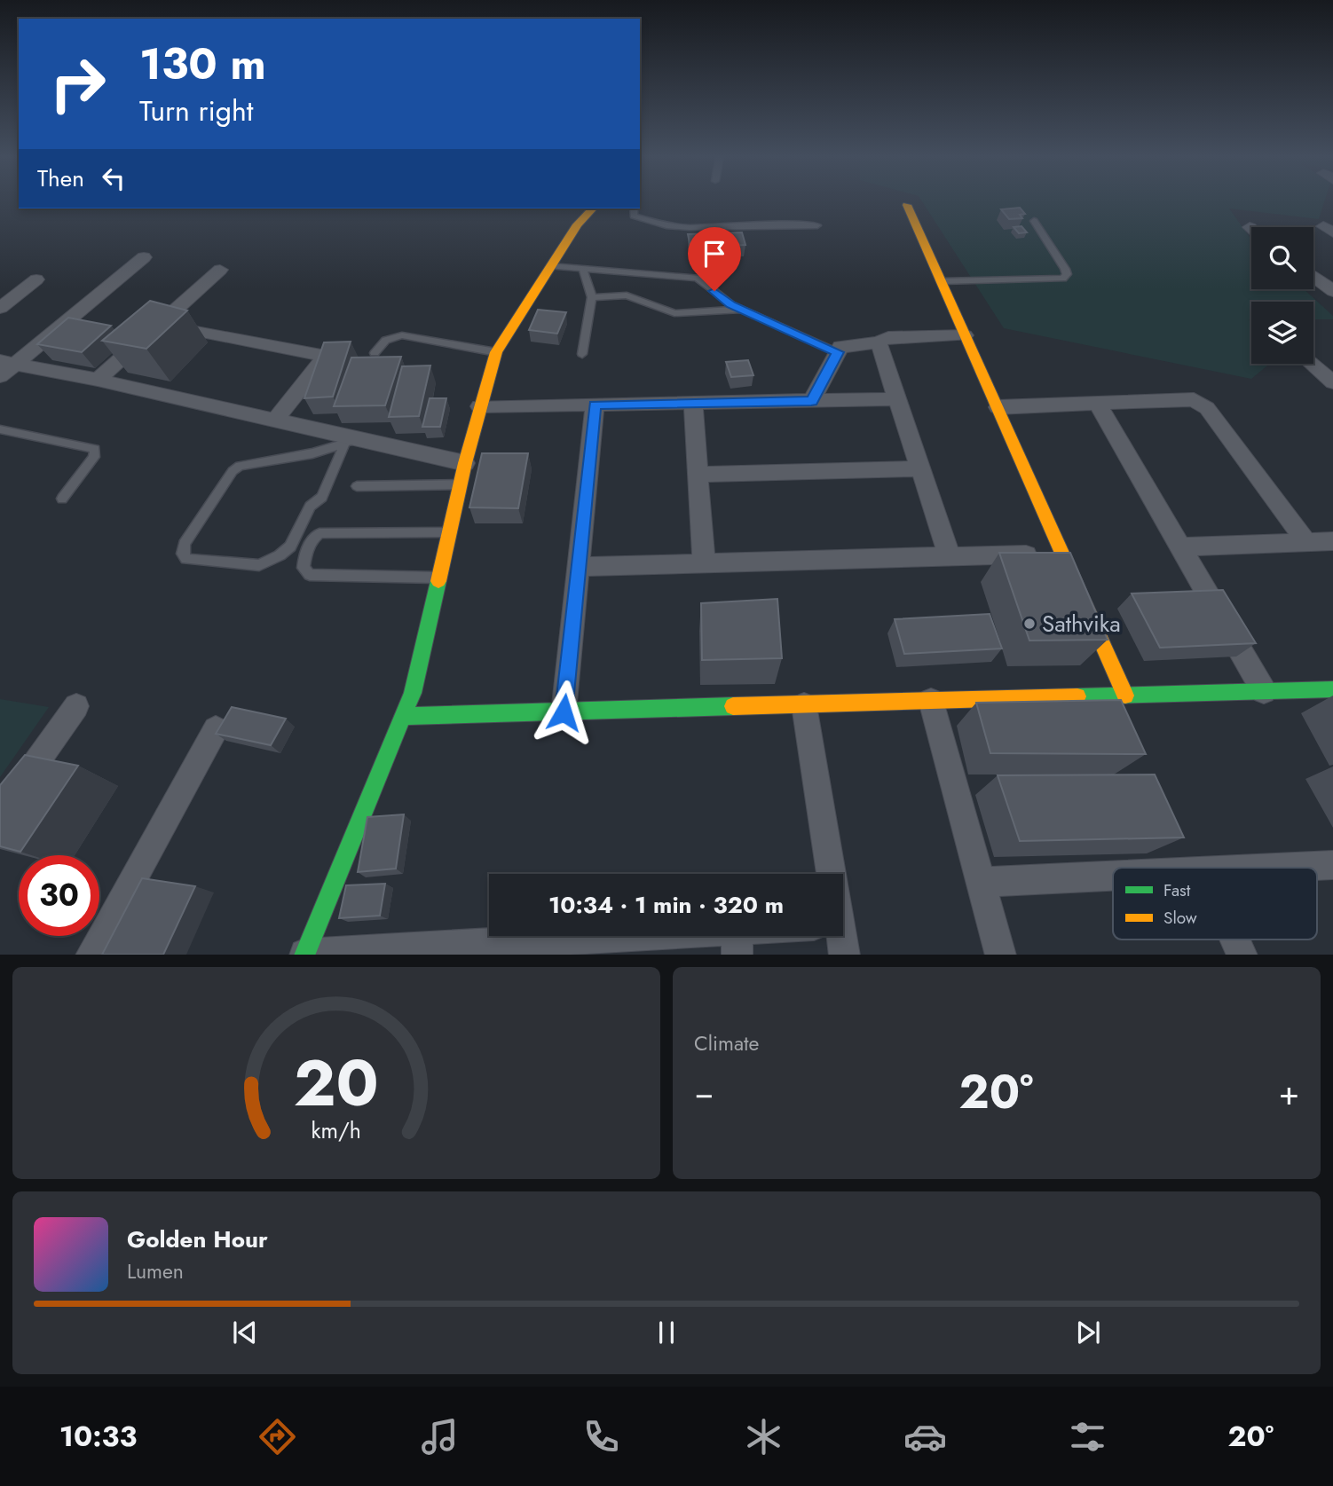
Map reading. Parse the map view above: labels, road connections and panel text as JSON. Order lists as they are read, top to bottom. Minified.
{"places":["Sathvika"],"legend":["Fast","Slow"],"page":{"turn":["130 m","Turn right"],"then":"Then","limit":"30","trip":"10:34 · 1 min · 320 m","tile":"Climate","heat":["−","20°","+"],"song":["Golden Hour","Lumen"],"tabs":["10:33","20°"],"gauge":["20","km/h"]}}
